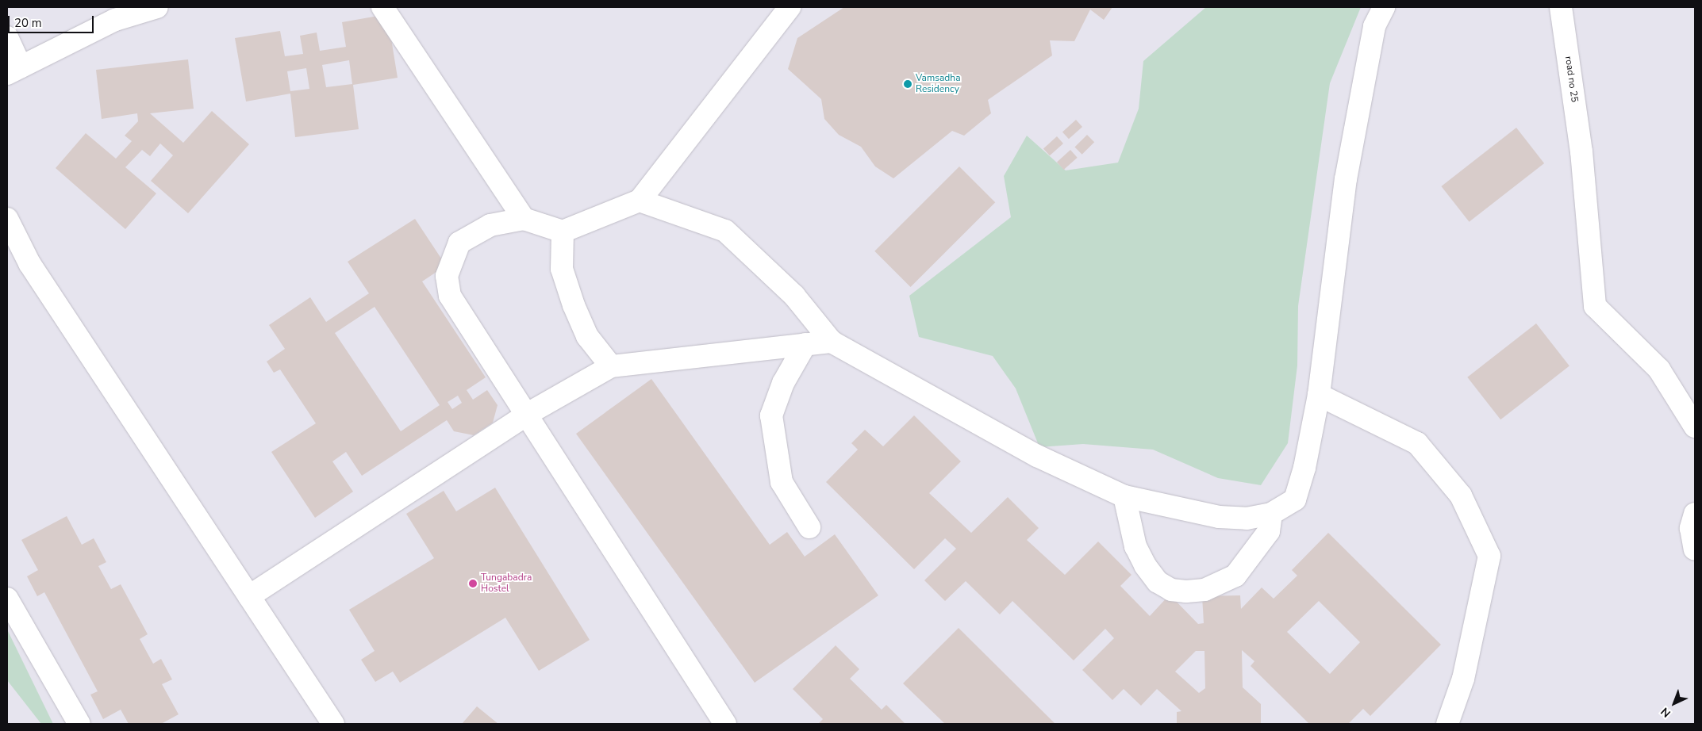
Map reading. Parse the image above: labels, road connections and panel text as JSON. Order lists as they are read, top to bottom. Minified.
{"streets":{"street":["road no 25"]},"places":["Vamsadha Residency","Tungabadra Hostel"],"scale_bar":"20 m","north":"bottom left"}
